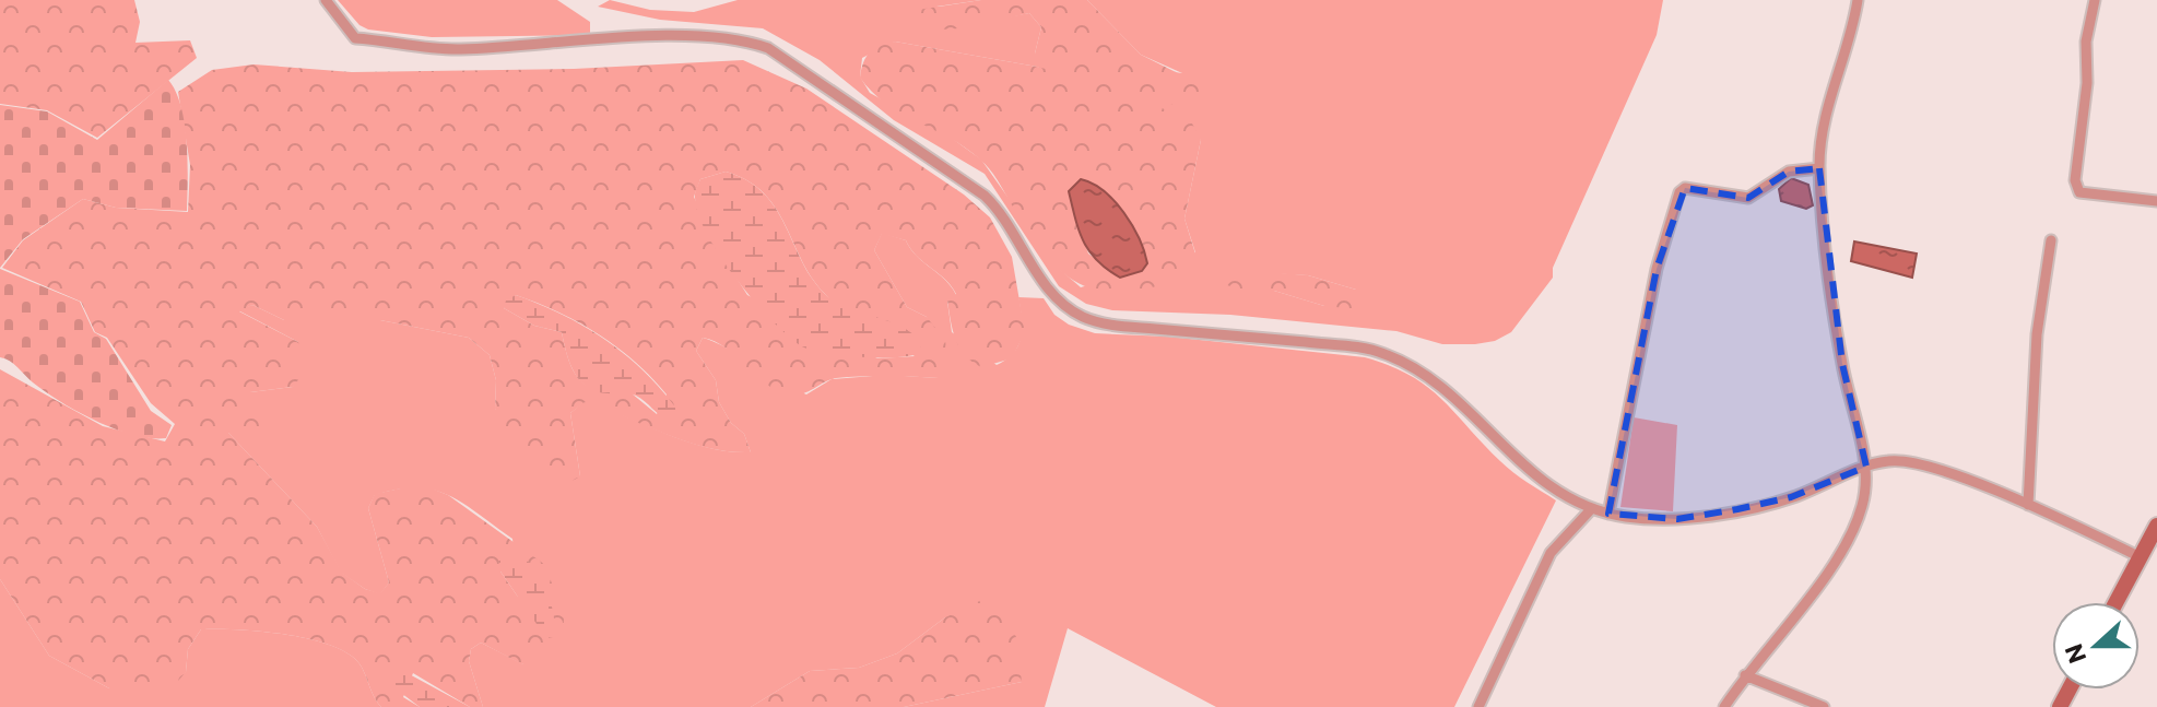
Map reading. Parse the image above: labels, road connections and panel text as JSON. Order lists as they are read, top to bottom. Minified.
{"north":"left"}
